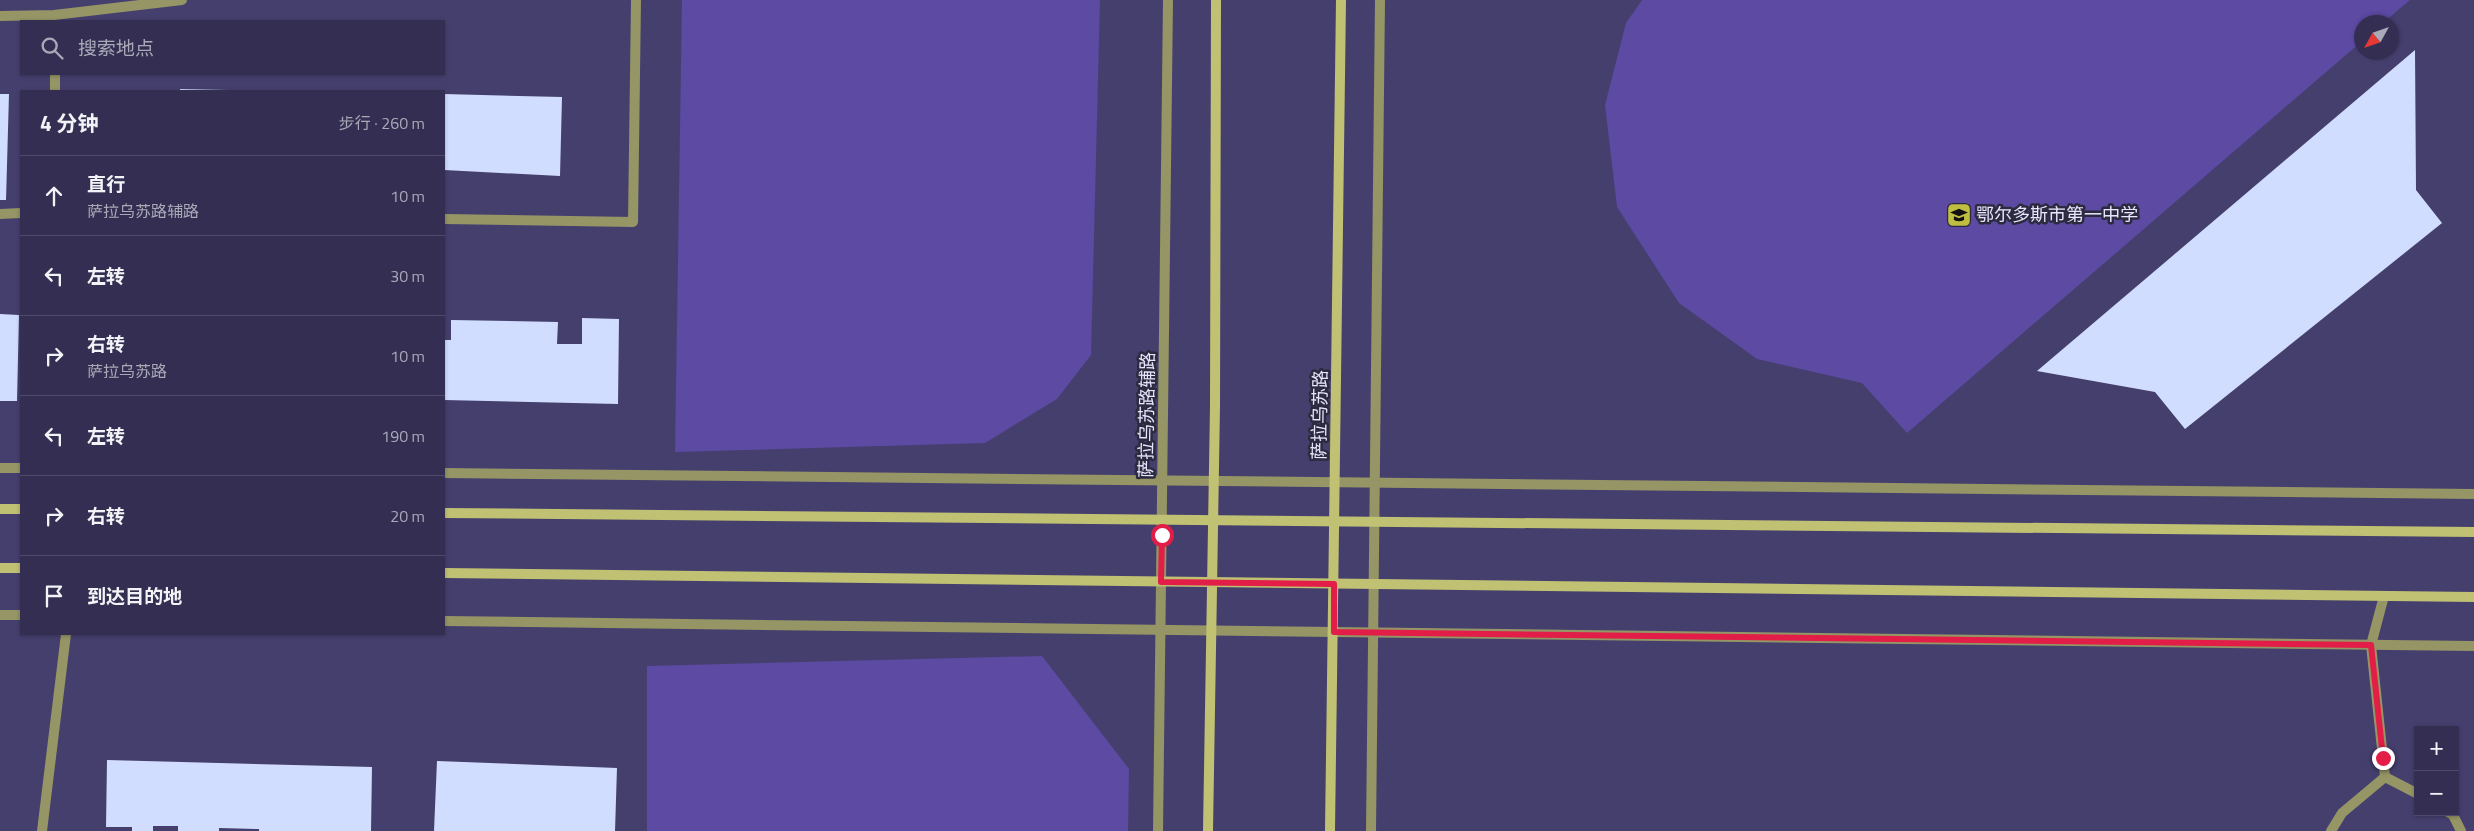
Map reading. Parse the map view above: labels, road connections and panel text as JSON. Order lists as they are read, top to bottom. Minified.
{"streets":{"main road":["萨拉乌苏路"],"street":["萨拉乌苏路辅路"]},"places":{"school or university":["鄂尔多斯市第一中学"]},"north":"bottom left","page":{"search":"搜索地点","heading":["4 分钟","步行 · 260 m"],"list":[["直行","萨拉乌苏路辅路","10 m"],["左转","30 m"],["右转","萨拉乌苏路","10 m"],["左转","190 m"],["右转","20 m"],"到达目的地"],"map_buttons":["+","−"]}}
